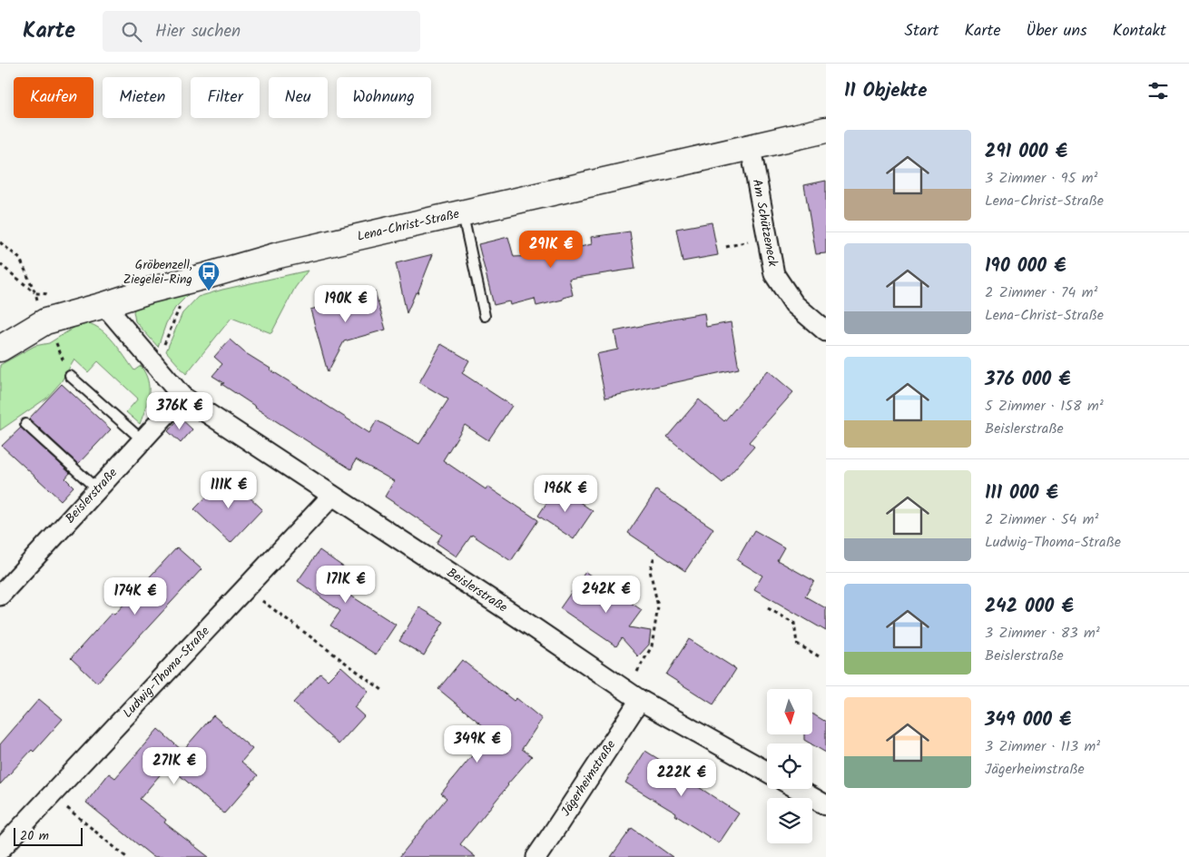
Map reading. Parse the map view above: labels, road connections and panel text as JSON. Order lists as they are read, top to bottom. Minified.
{"streets":{"street":["Am Schützeneck","Lena-Christ-Straße","Beislerstraße","Ludwig-Thoma-Straße","Jägerheimstraße"]},"crossings":[["Am Schützeneck","Lena-Christ-Straße"],["Lena-Christ-Straße","Beislerstraße"],["Beislerstraße","Ludwig-Thoma-Straße"],["Beislerstraße","Jägerheimstraße"]],"places":{"bus stop":["Gröbenzell, Ziegelei-Ring"]},"scale_bar":"20 m","north":"bottom","page":{"header":"Karte","search":"Hier suchen","nav":["Start","Karte","Über uns","Kontakt"],"heading":"11 Objekte","chip":["Kaufen","Mieten","Filter","Neu","Wohnung"],"list":[{"name":"291 000 €","note":"3 Zimmer · 95 m² · Lena-Christ-Straße"},{"name":"190 000 €","note":"2 Zimmer · 74 m² · Lena-Christ-Straße"},{"name":"376 000 €","note":"5 Zimmer · 158 m² · Beislerstraße"},{"name":"111 000 €","note":"2 Zimmer · 54 m² · Ludwig-Thoma-Straße"},{"name":"242 000 €","note":"3 Zimmer · 83 m² · Beislerstraße"},{"name":"349 000 €","note":"3 Zimmer · 113 m² · Jägerheimstraße"}],"price":["291K €","190K €","376K €","111K €","196K €","171K €","242K €","174K €","349K €","271K €","222K €"],"scale":"20 m"}}
